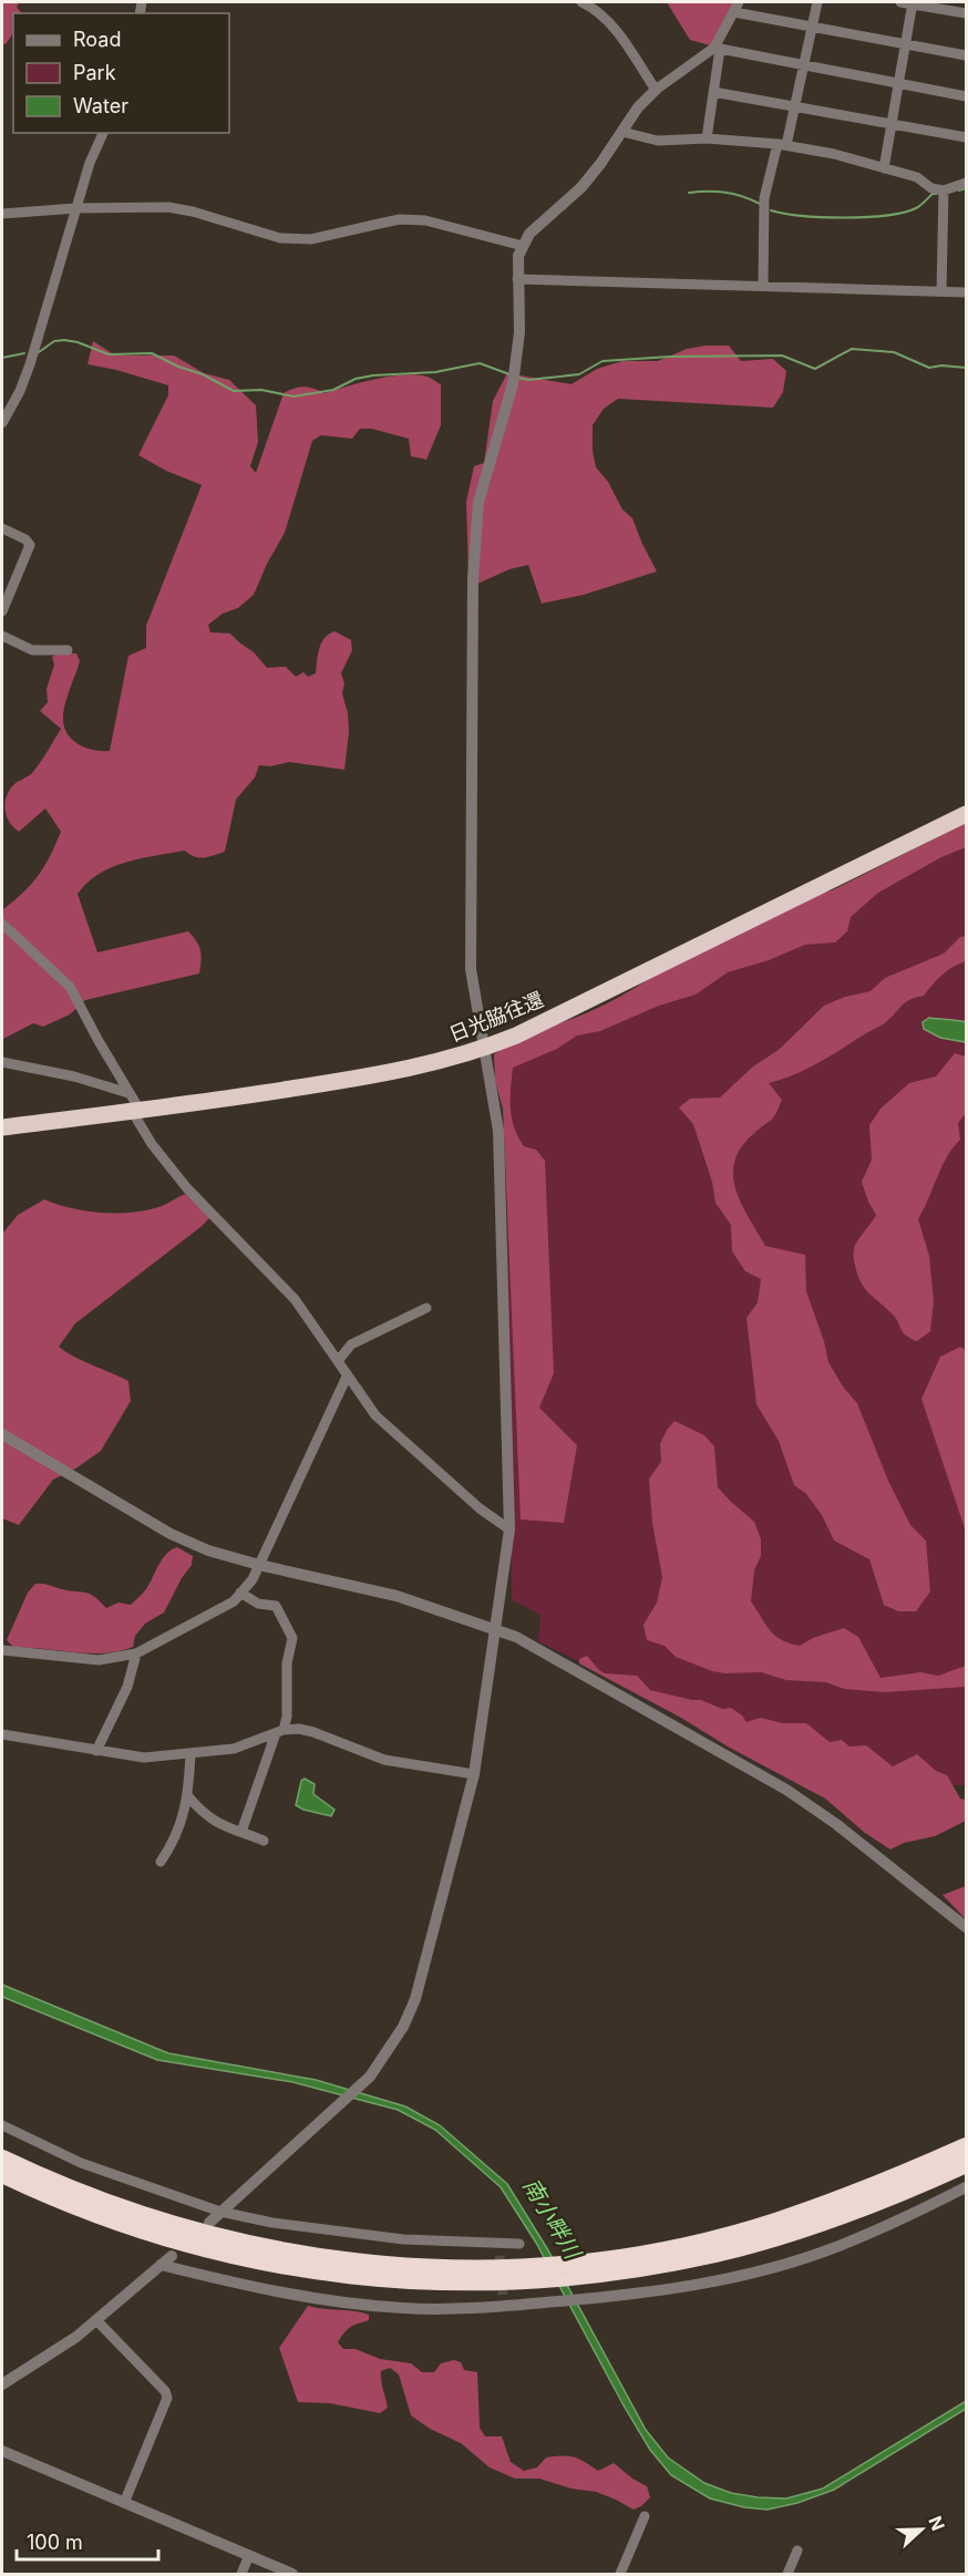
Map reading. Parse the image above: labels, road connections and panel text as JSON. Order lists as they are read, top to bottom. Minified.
{"streets":{"highway":["日光脇往還"]},"water":["南小畔川"],"legend":["Road","Park","Water"],"scale_bar":"100 m","north":"right"}
